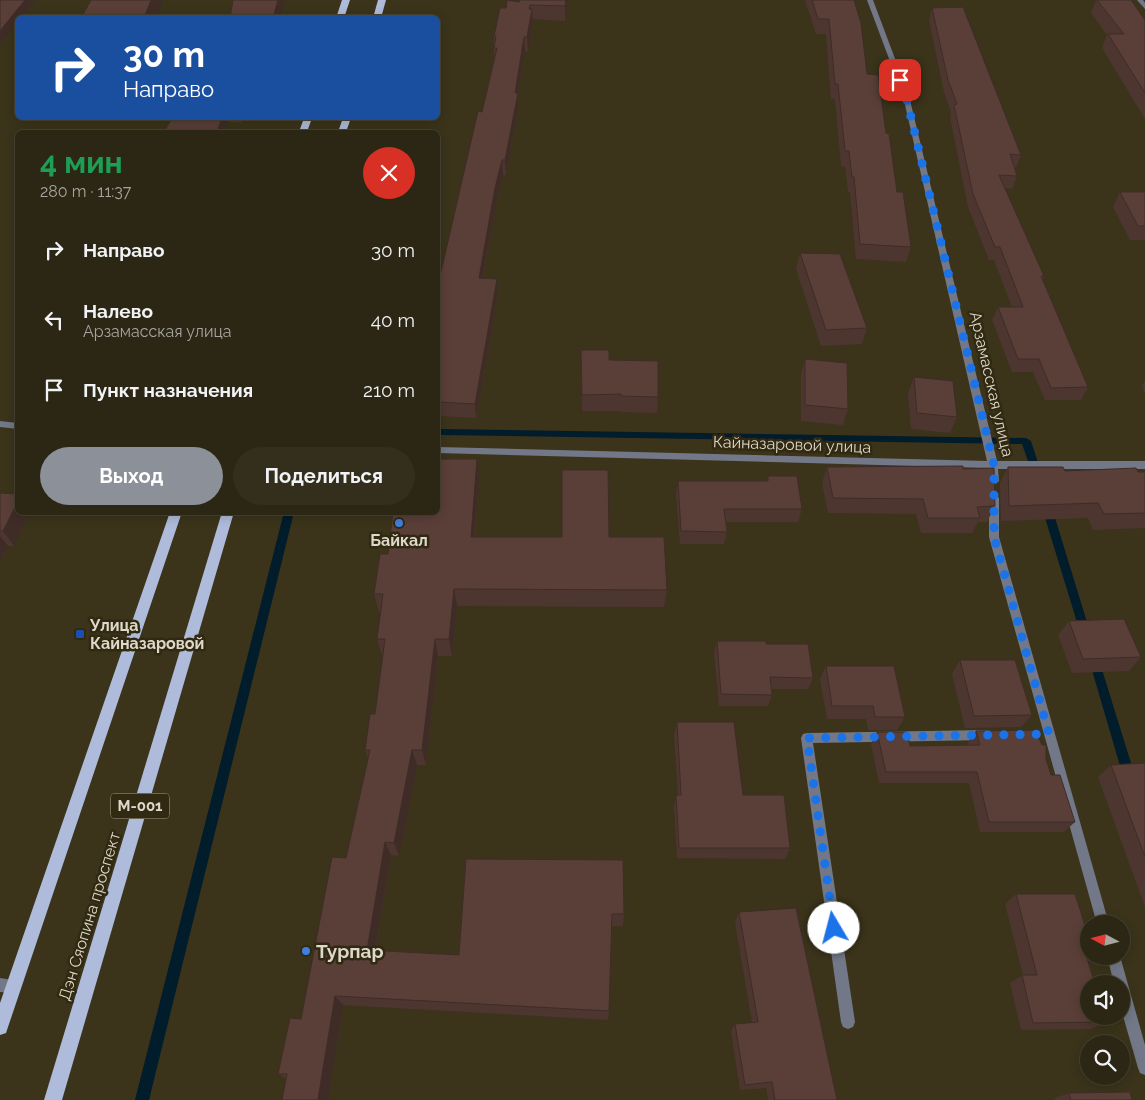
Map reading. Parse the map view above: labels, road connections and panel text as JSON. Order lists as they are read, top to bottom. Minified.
{"streets":{"main road":["M-001","Дэн Сяопина проспект"],"street":["Арзамасская улица","Кайназаровой улица"]},"crossings":[["Арзамасская улица","Кайназаровой улица"]],"places":{"other":["Байкал","Турпар"],"transit":["Улица Кайназаровой"]},"north":"left","page":{"turn":["30 m","Направо"],"heading":["4 мин","280 m · 11:37"],"list":[{"name":"Направо","value":"30 m"},{"name":"Налево","note":"Арзамасская улица","value":"40 m"},{"name":"Пункт назначения","value":"210 m"}],"buttons":["Выход","Поделиться"]}}
